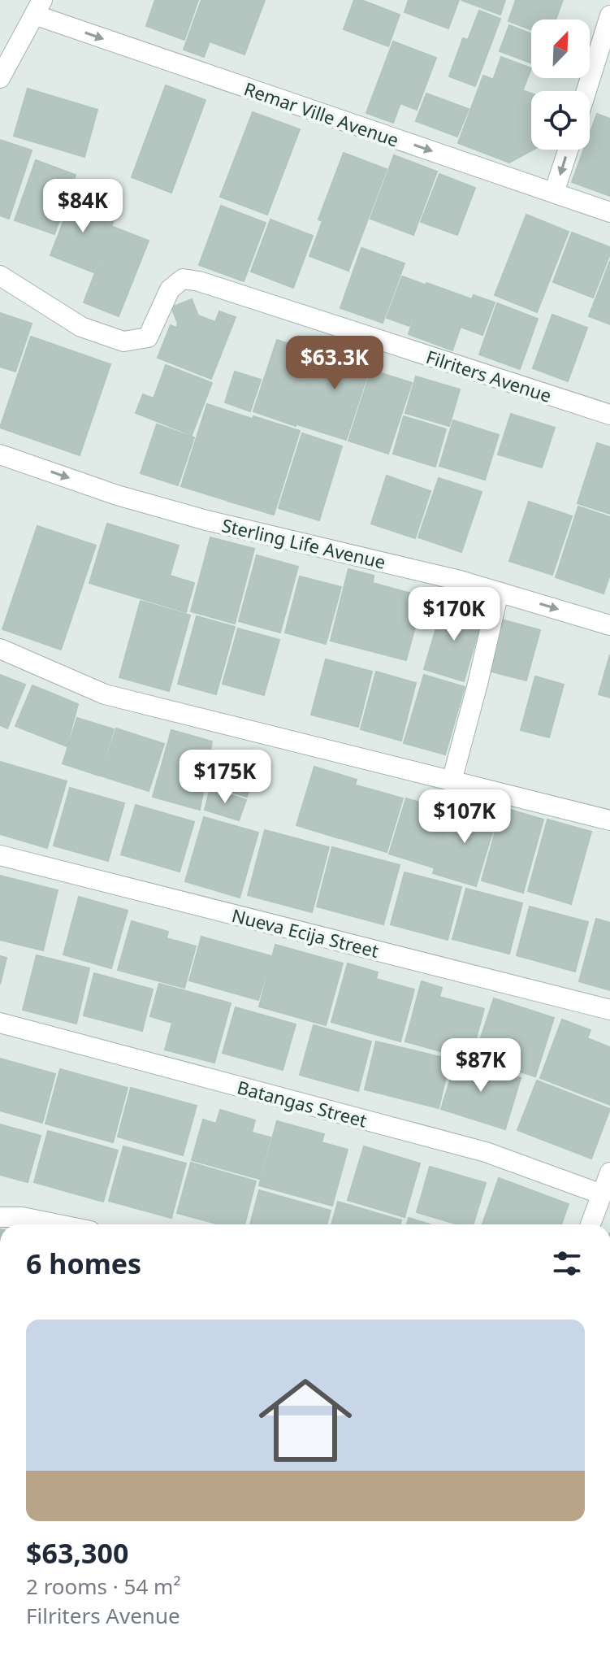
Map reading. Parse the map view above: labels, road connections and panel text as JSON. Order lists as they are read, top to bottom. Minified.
{"streets":{"street":["Remar Ville Avenue","Filriters Avenue","Sterling Life Avenue","Nueva Ecija Street","Batangas Street"]},"one_way":["Remar Ville Avenue","Sterling Life Avenue"],"north":"top right","page":{"price":["$84K","$63.3K","$170K","$175K","$107K","$87K"],"heading":"6 homes","list":[{"name":"$63,300","note":"2 rooms · 54 m² · Filriters Avenue"}]}}
